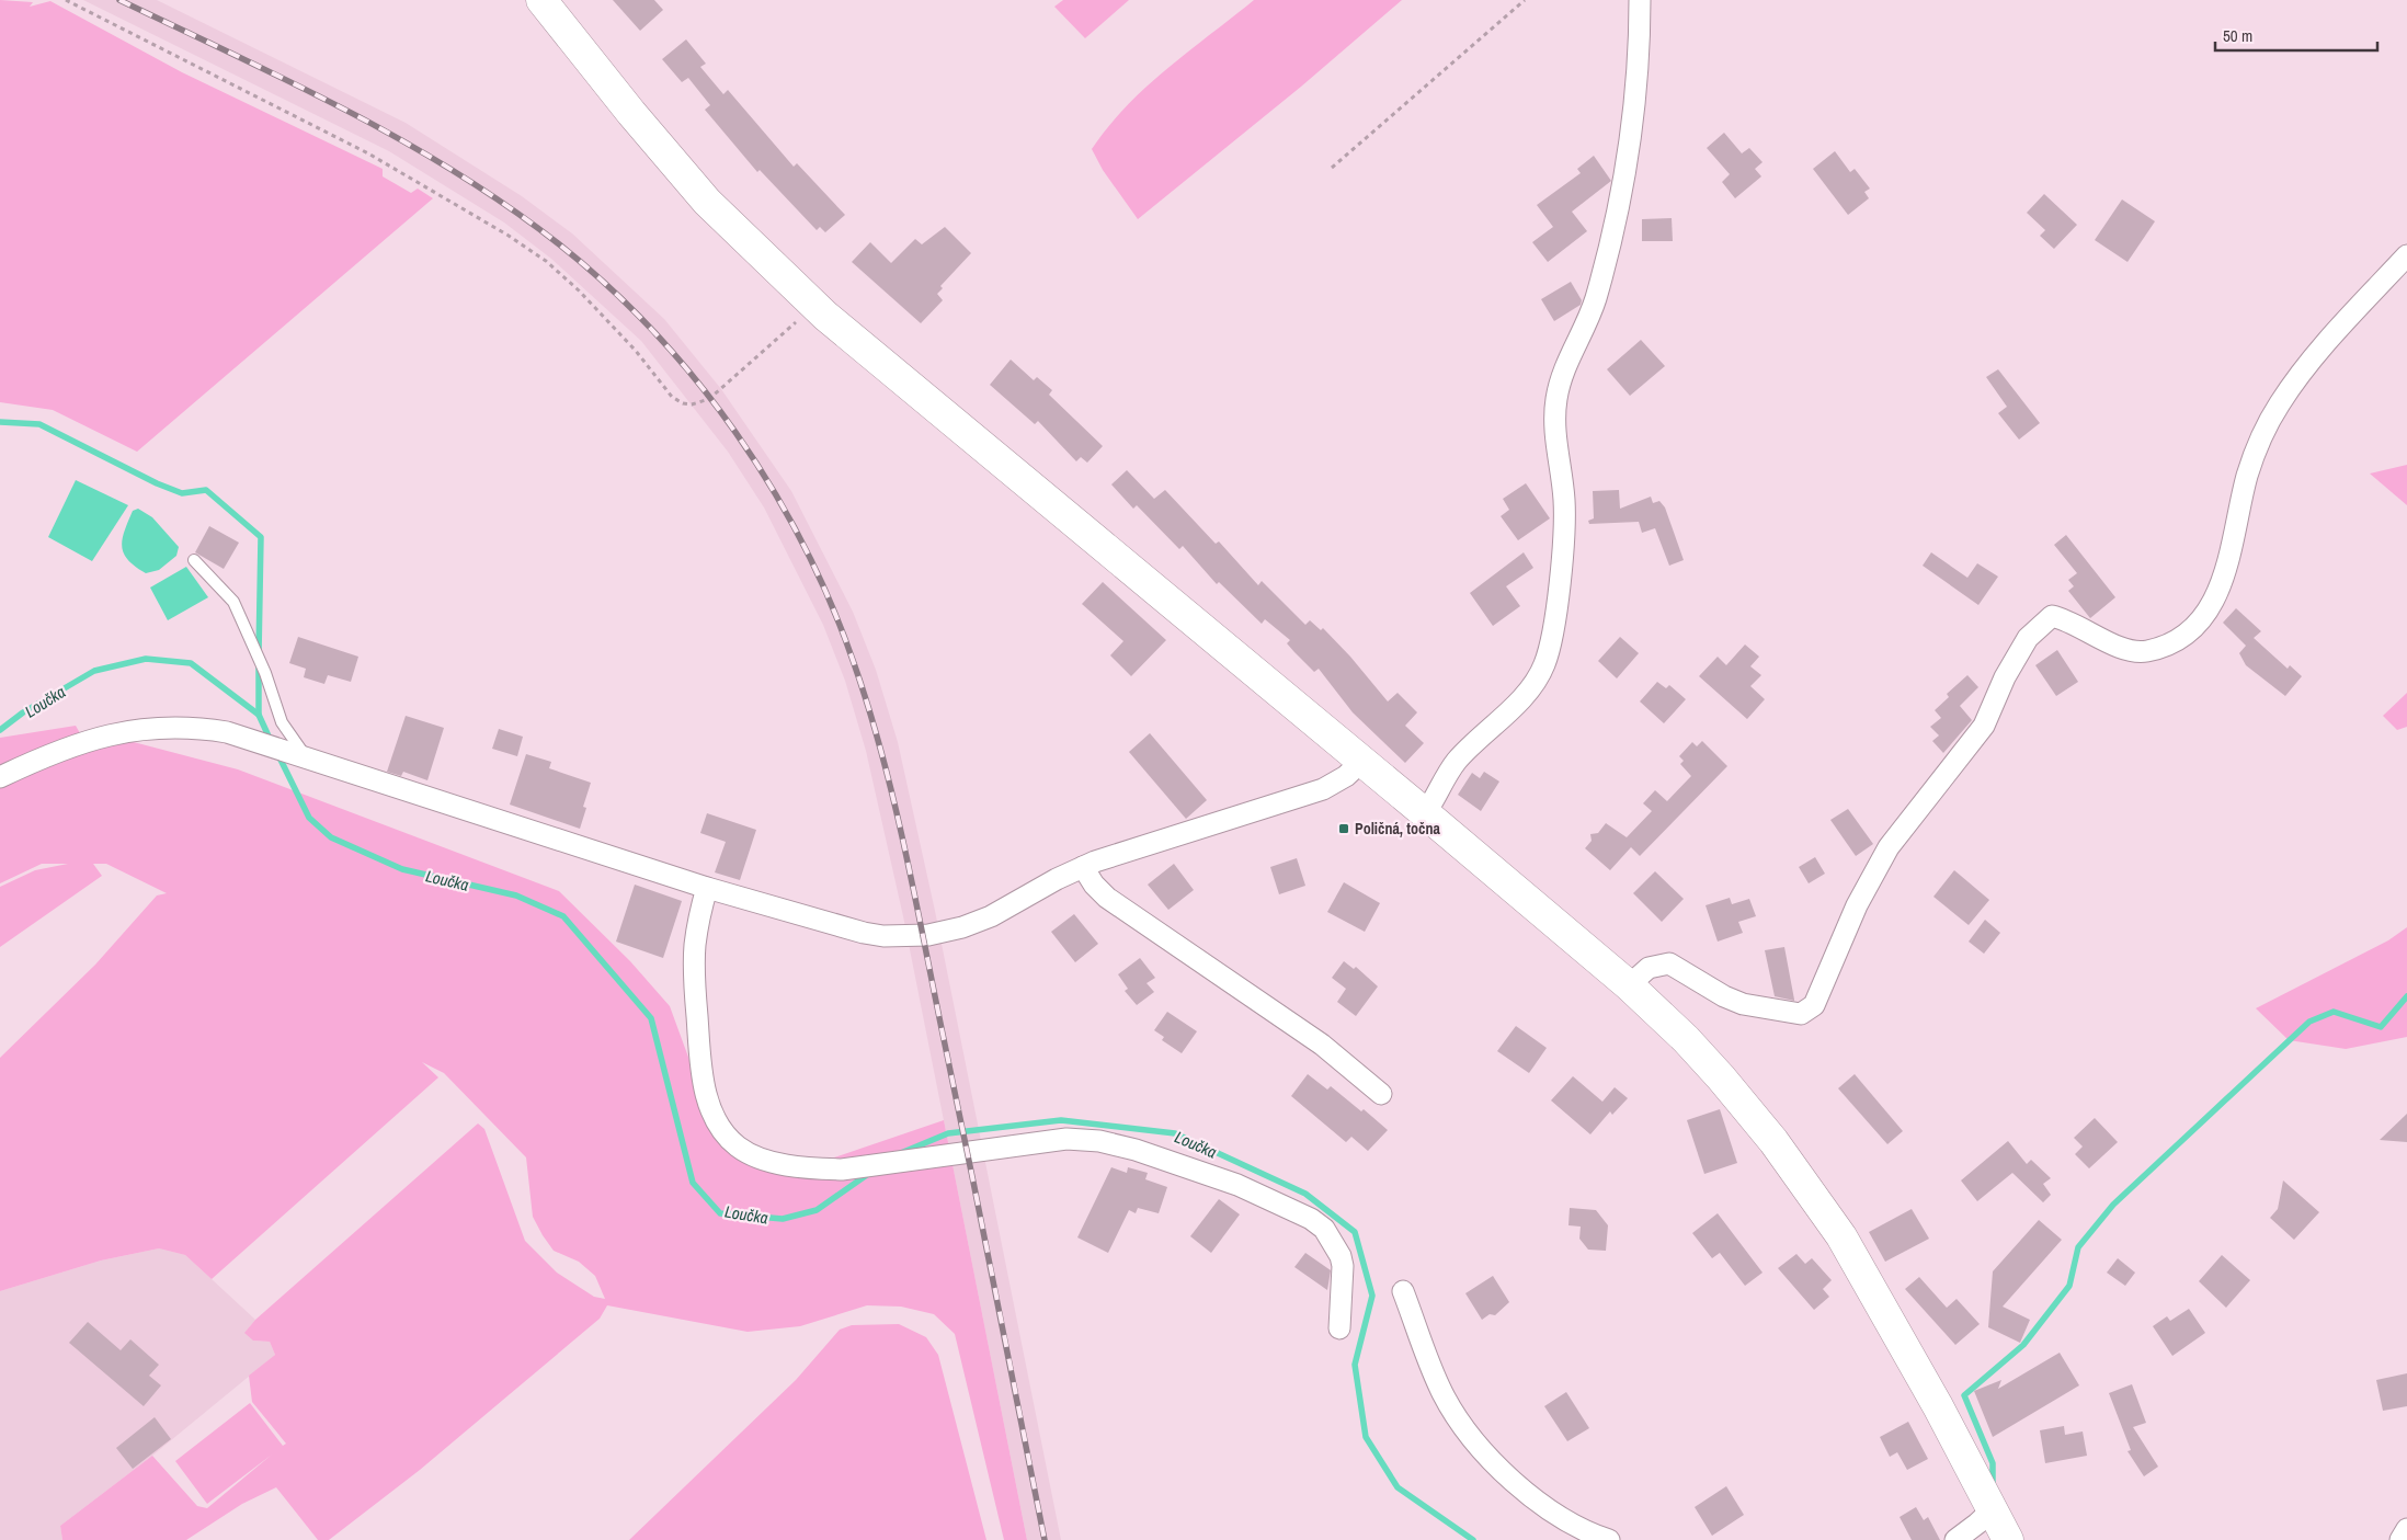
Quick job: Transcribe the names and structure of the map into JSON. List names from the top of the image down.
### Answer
{
  "water": ["Loučka"],
  "places": {
    "transit": ["Poličná, točna"]
  },
  "scale_bar": "50 m"
}
